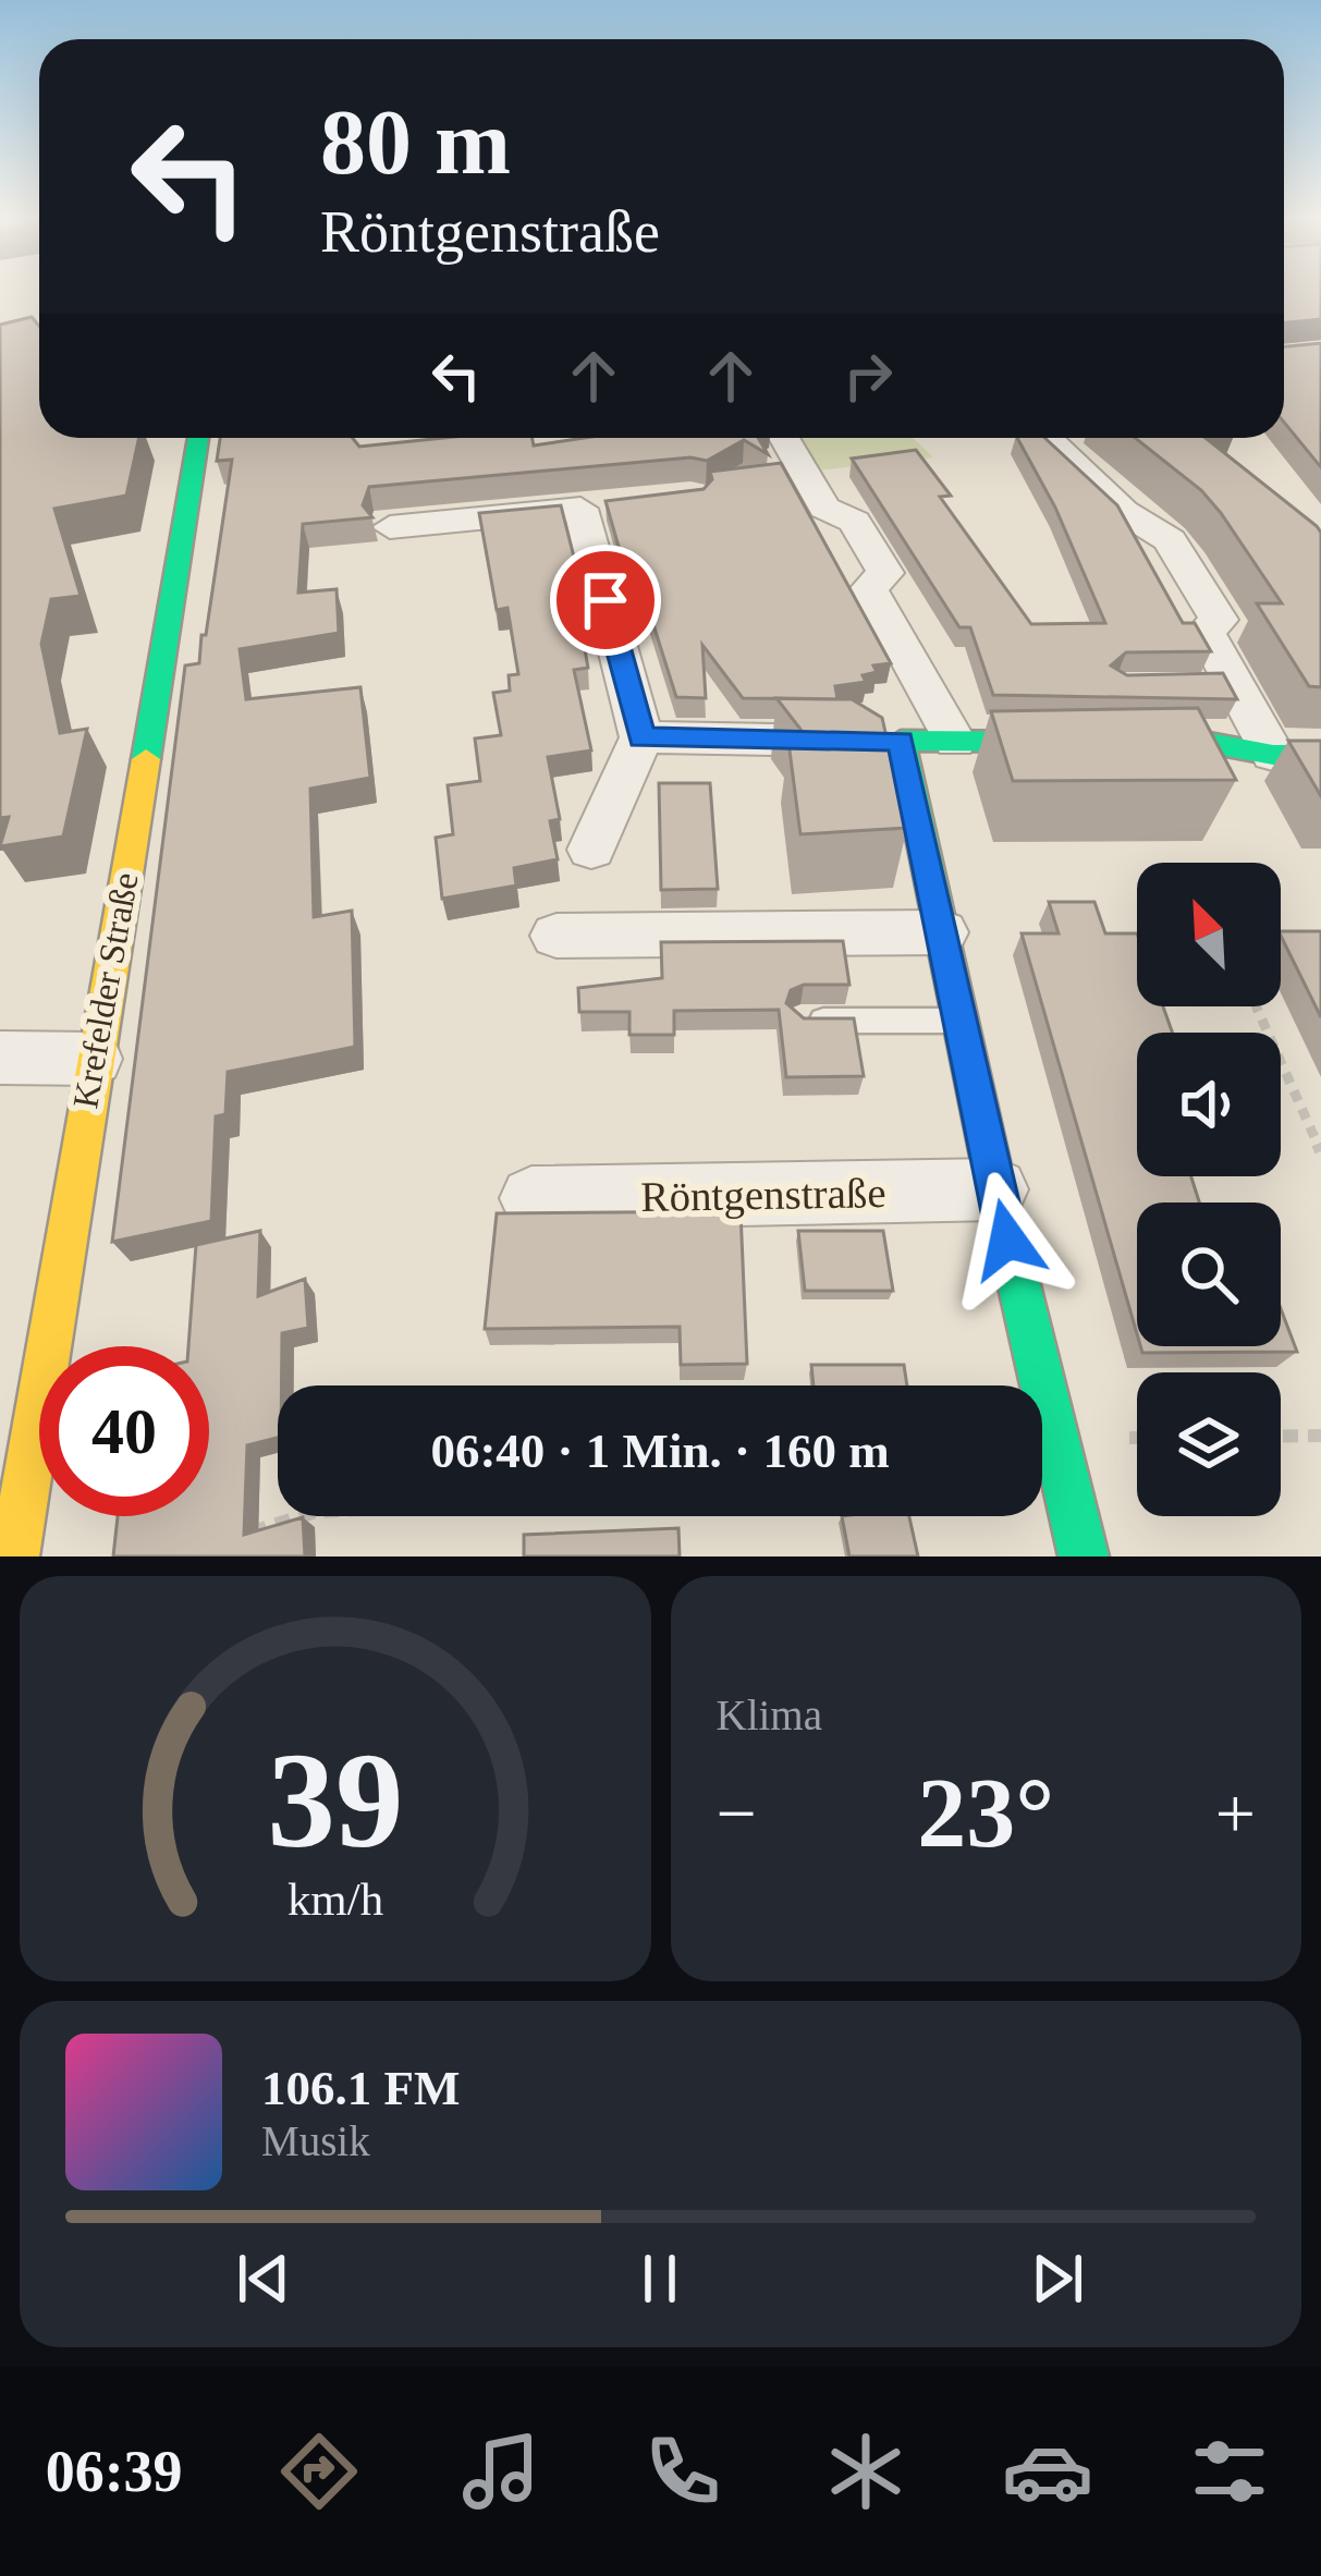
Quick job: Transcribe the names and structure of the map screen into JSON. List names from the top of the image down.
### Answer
{
  "streets": {
    "street": ["Krefelder Straße", "Röntgenstraße"]
  },
  "north": "top left",
  "page": {
    "turn": ["80 m", "Röntgenstraße"],
    "limit": "40",
    "trip": "06:40 · 1 Min. · 160 m",
    "tile": "Klima",
    "heat": ["−", "23°", "+"],
    "song": ["106.1 FM", "Musik"],
    "tabs": "06:39",
    "gauge": ["39", "km/h"]
  }
}
